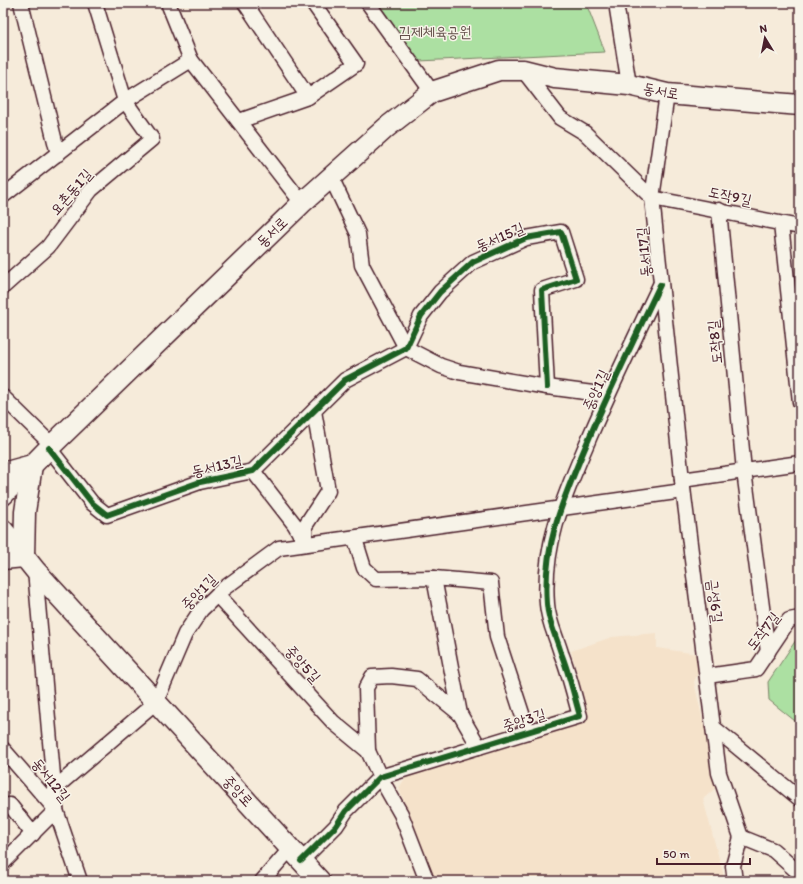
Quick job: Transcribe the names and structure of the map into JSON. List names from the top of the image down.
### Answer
{
  "streets": {
    "main road": ["동서로", "중앙로"],
    "street": [
      "요촌동1길",
      "도작9길",
      "동서15길",
      "동서17길",
      "도작8길",
      "중앙1길",
      "동서13길",
      "금성6길",
      "도작7길",
      "중앙5길",
      "중앙3길",
      "동서12길"
    ]
  },
  "crossings": [
    ["동서로", "동서17길"],
    ["동서로", "동서13길"],
    ["도작9길", "동서17길"],
    ["도작9길", "도작8길"],
    ["동서15길", "동서13길"],
    ["동서17길", "중앙1길"],
    ["동서17길", "금성6길"],
    ["도작8길", "도작7길"],
    ["중앙1길", "금성6길"],
    ["중앙1길", "중앙5길"],
    ["중앙1길", "중앙3길"],
    ["중앙1길", "중앙로"],
    ["금성6길", "도작7길"],
    ["중앙5길", "중앙3길"],
    ["중앙3길", "중앙로"]
  ],
  "parks": ["김제체육공원"],
  "scale_bar": "50 m",
  "north": "top"
}
